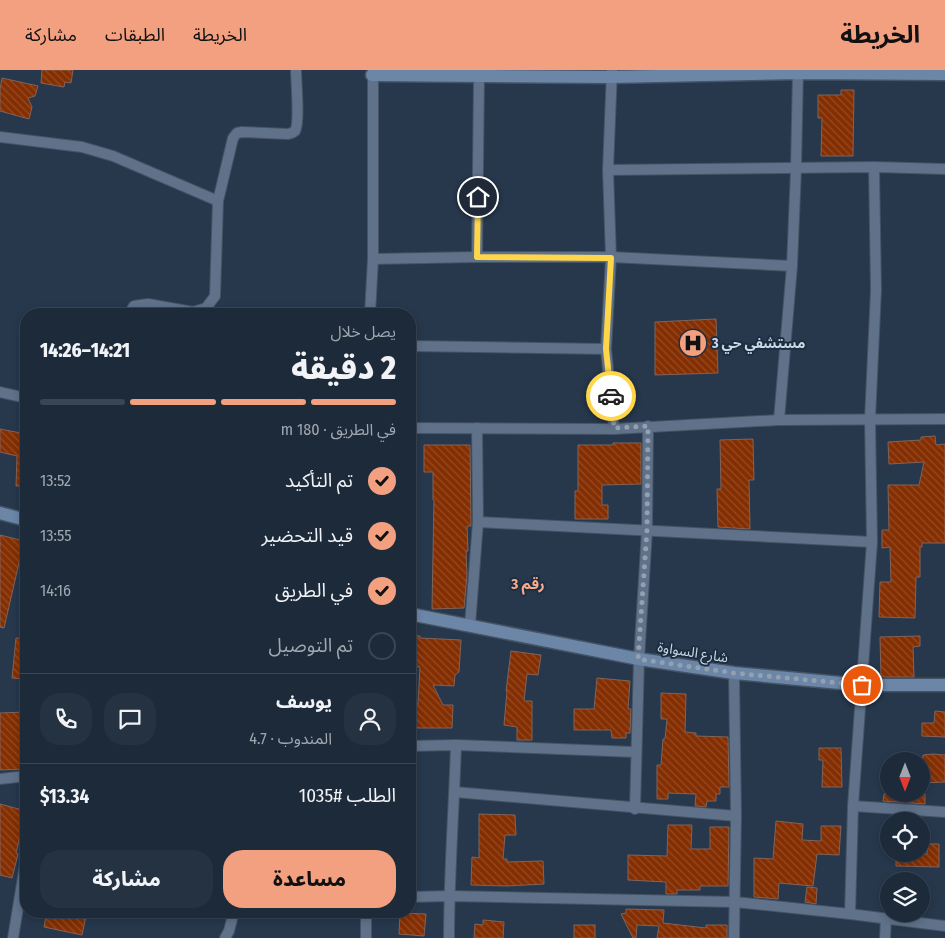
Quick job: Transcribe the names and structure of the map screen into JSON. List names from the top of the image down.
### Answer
{
  "streets": {
    "street": ["شارع السواوة"]
  },
  "districts": ["رقم 3"],
  "places": {
    "hospital": ["مستشفي حي 3"]
  },
  "north": "bottom",
  "page": {
    "header": "الخريطة",
    "nav": ["الخريطة", "الطبقات", "مشاركة"],
    "heading": ["2 دقيقة", "يصل خلال", "14:21–14:26"],
    "panel": [
      "يوسف",
      "المندوب · 4.7",
      "الطلب #1035",
      "$13.34"
    ],
    "bar": "في الطريق · 180 m",
    "list": [
      ["تم التأكيد", "13:52"],
      ["قيد التحضير", "13:55"],
      ["في الطريق", "14:16"],
      "تم التوصيل"
    ],
    "buttons": ["مساعدة", "مشاركة"]
  }
}
